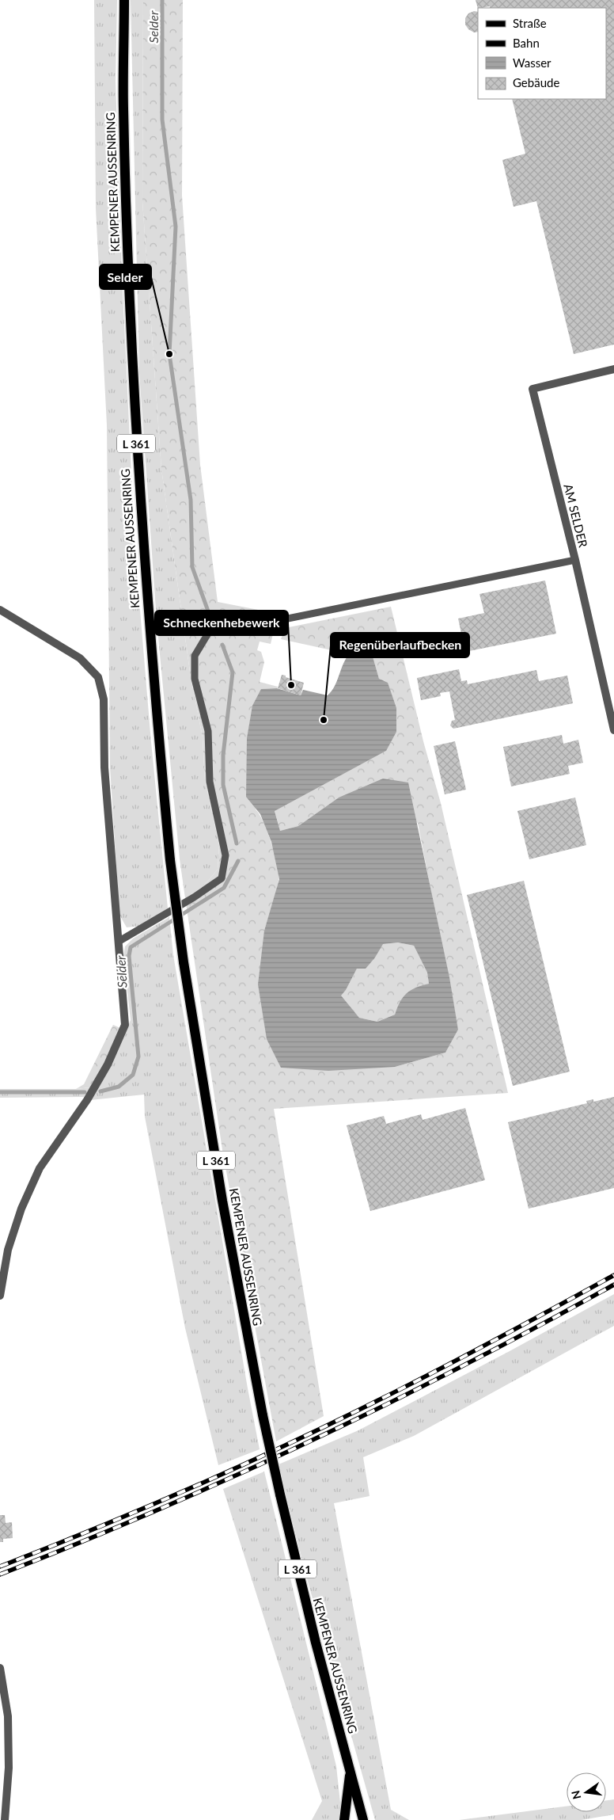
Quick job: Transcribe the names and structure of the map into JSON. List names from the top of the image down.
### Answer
{
  "streets": {
    "main road": ["KEMPENER AUSSENRING", "L 361"],
    "street": ["AM SELDER"]
  },
  "water": ["Selder"],
  "places": ["Selder", "Schneckenhebewerk", "Regenüberlaufbecken"],
  "legend": [
    "Straße",
    "Bahn",
    "Wasser",
    "Gebäude"
  ],
  "north": "left"
}
